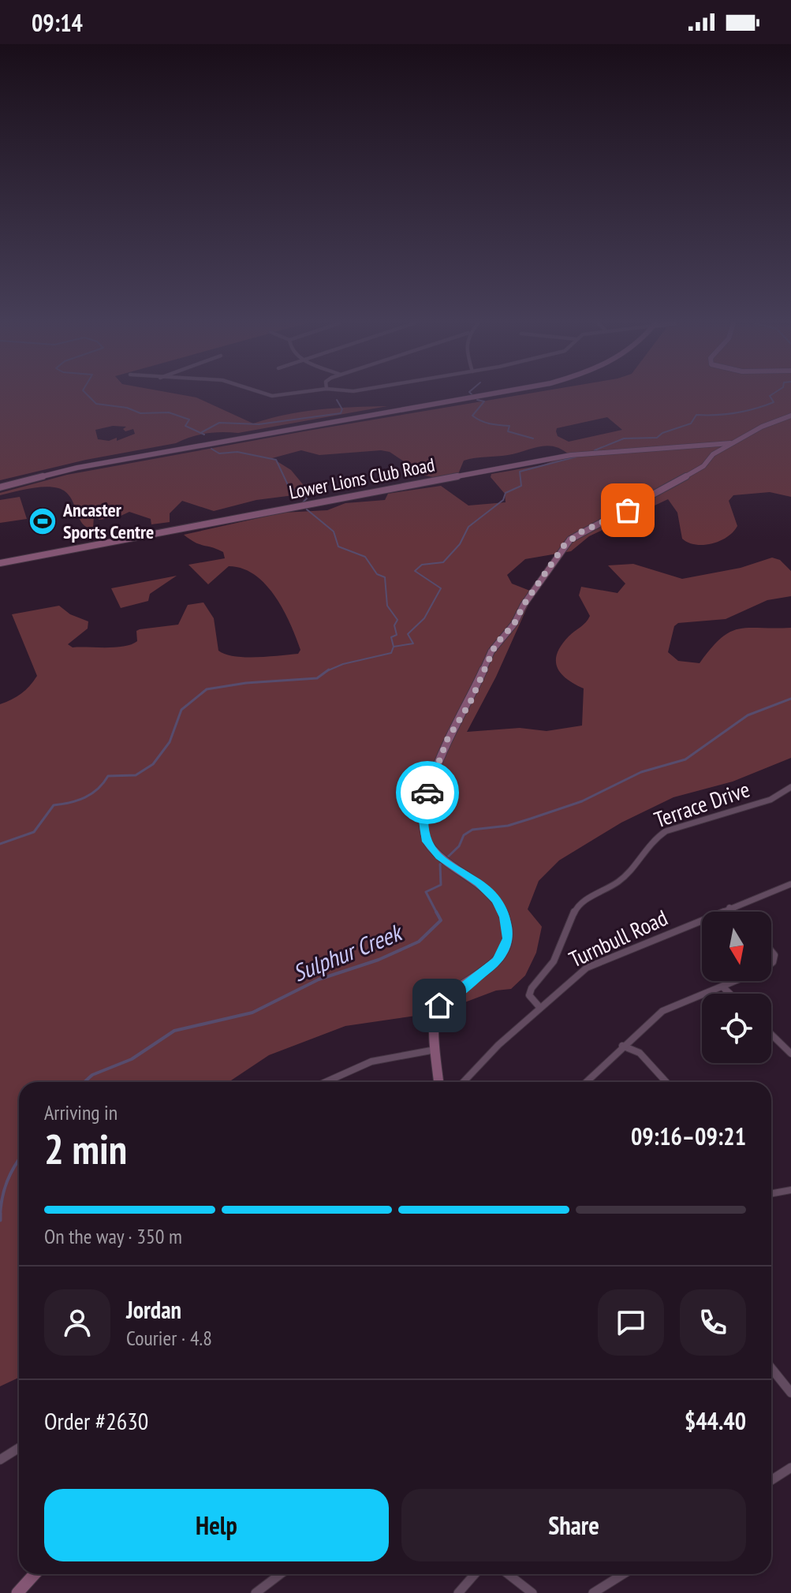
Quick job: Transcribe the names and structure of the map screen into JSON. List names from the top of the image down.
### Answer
{
  "streets": {
    "street": ["Lower Lions Club Road", "Terrace Drive", "Turnbull Road"]
  },
  "crossings": [
    ["Terrace Drive", "Turnbull Road"]
  ],
  "water": ["Sulphur Creek"],
  "places": {
    "sports": ["Ancaster Sports Centre"]
  },
  "north": "bottom",
  "page": {
    "status": "09:14",
    "heading": ["2 min", "Arriving in", "09:16–09:21"],
    "panel": [
      "Jordan",
      "Courier · 4.8",
      "Order #2630",
      "$44.40"
    ],
    "bar": "On the way · 350 m",
    "buttons": ["Help", "Share"]
  }
}
